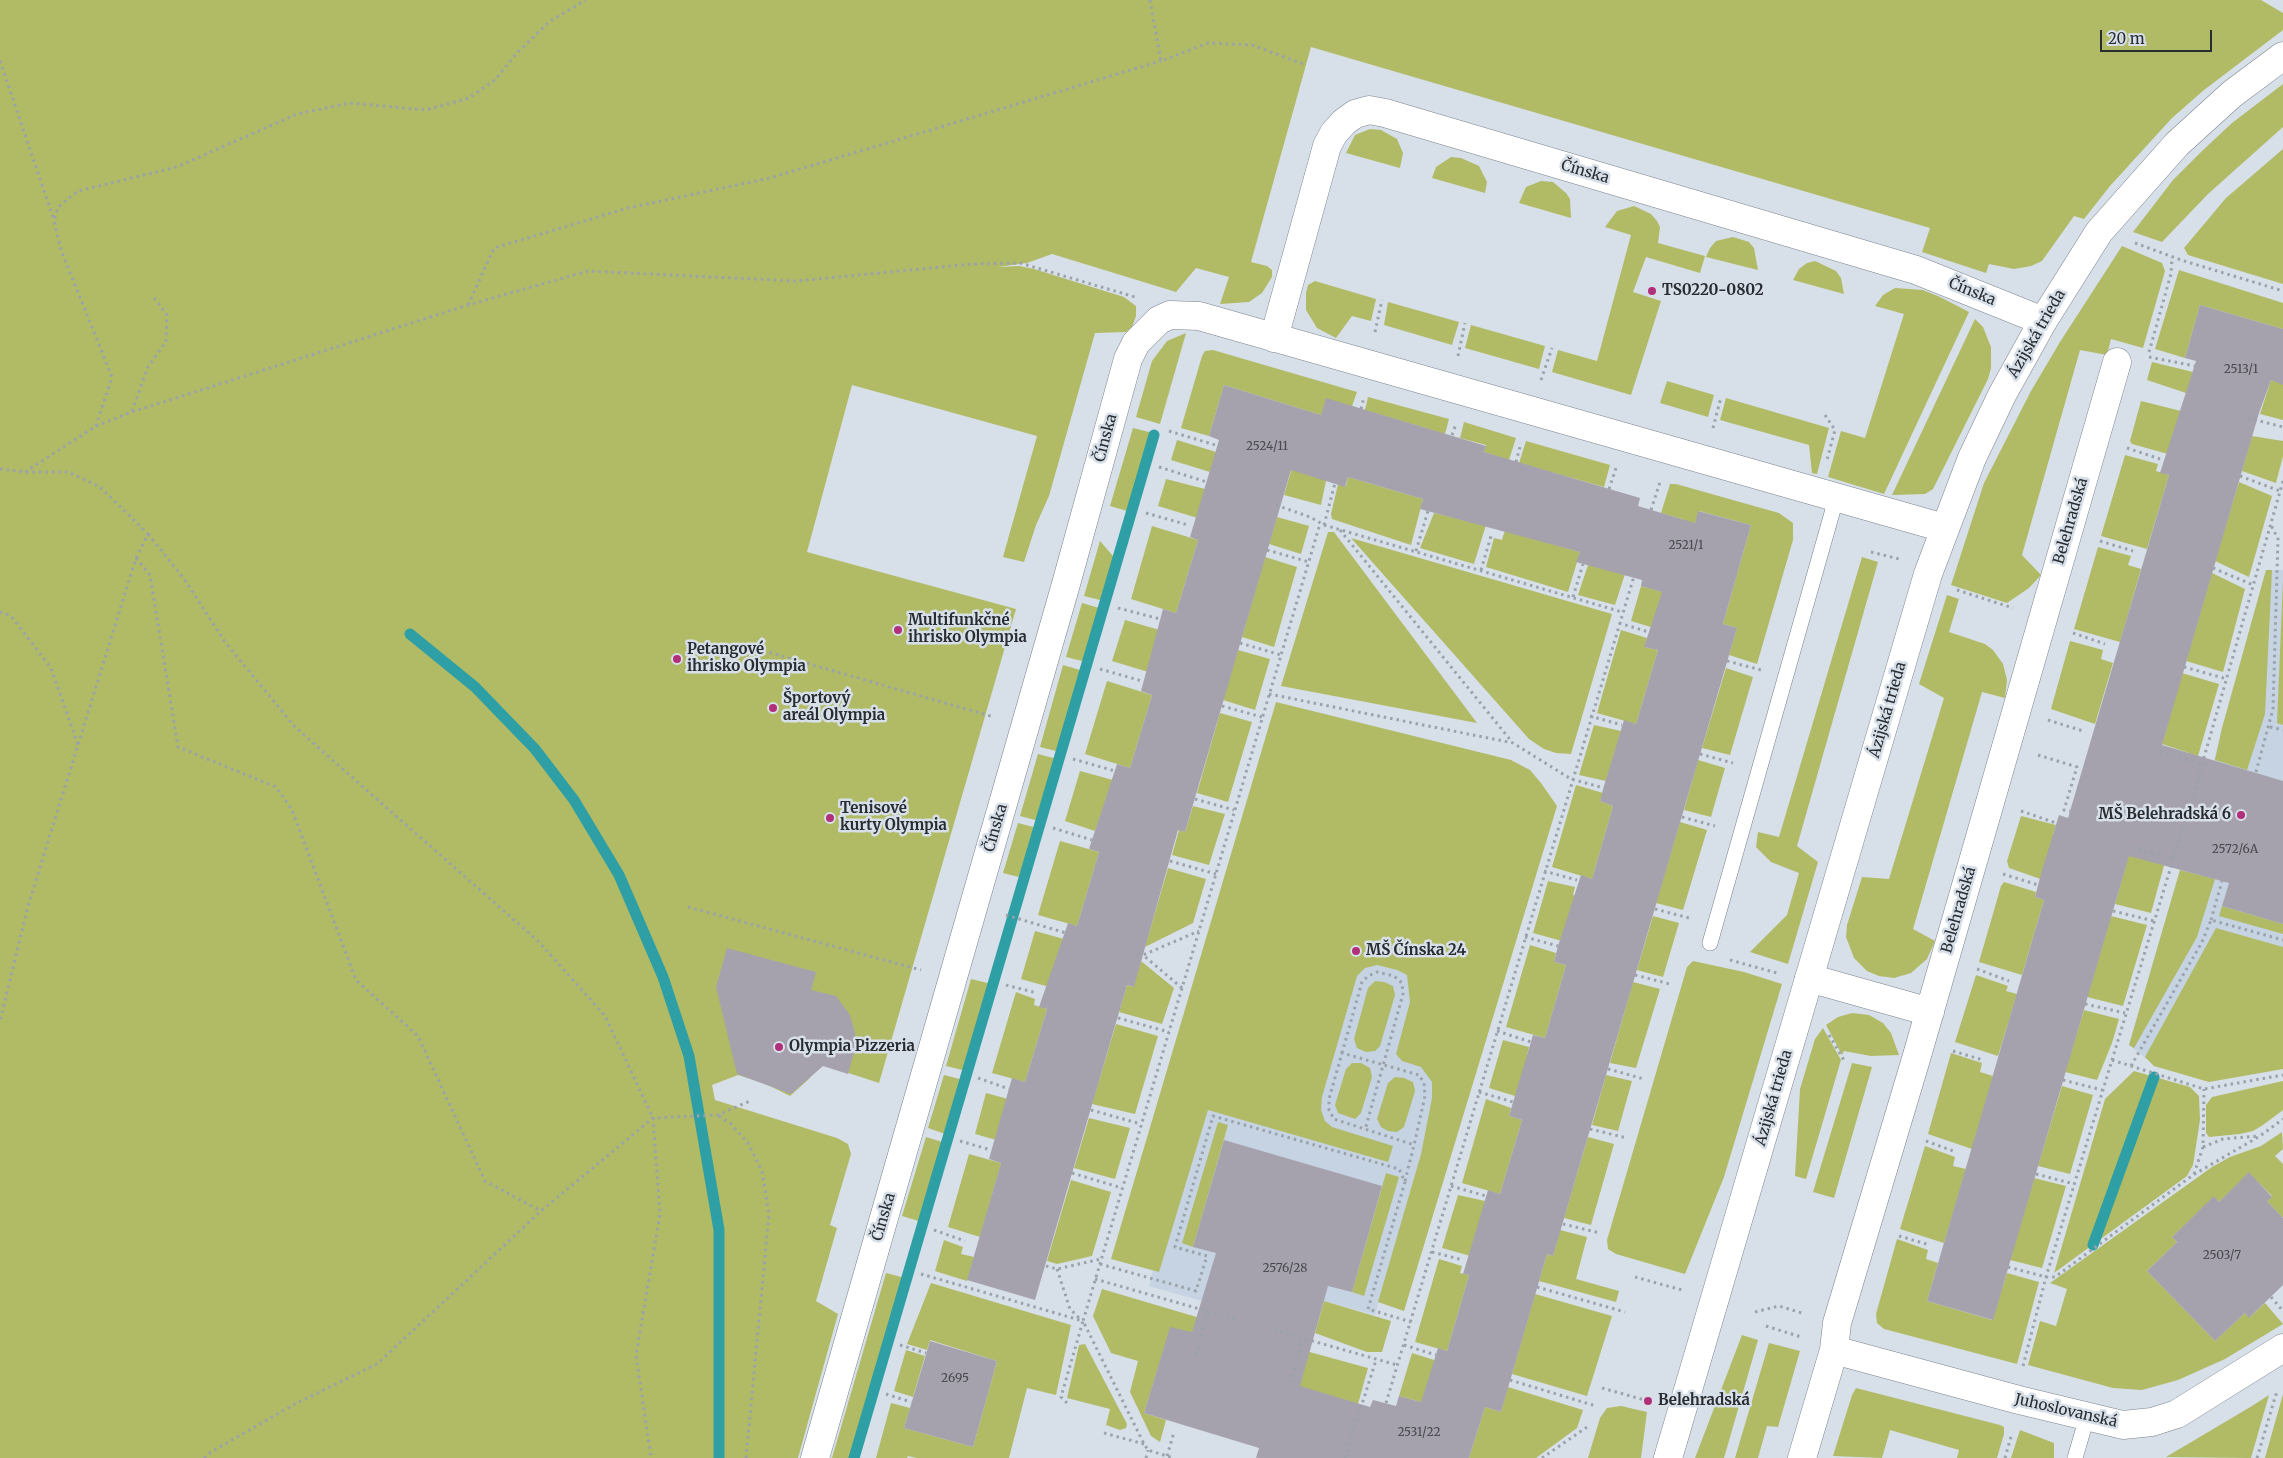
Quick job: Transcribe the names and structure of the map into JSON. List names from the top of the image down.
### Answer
{
  "streets": {
    "street": [
      "Čínska",
      "Ázijská trieda",
      "Belehradská",
      "Juhoslovanská"
    ]
  },
  "crossings": [
    ["Čínska", "Ázijská trieda"],
    ["Belehradská", "Juhoslovanská"]
  ],
  "places": [
    "TS0220-0802",
    "Multifunkčné ihrisko Olympia",
    "Petangové ihrisko Olympia",
    "Športový areál Olympia",
    "MŠ Belehradská 6",
    "Tenisové kurty Olympia",
    "MŠ Čínska 24",
    "Olympia Pizzeria",
    "Belehradská"
  ],
  "house_numbers": [
    "2513/1",
    "2524/11",
    "2521/1",
    "2572/6A",
    "2503/7",
    "2576/28",
    "2695",
    "2531/22"
  ],
  "scale_bar": "20 m"
}
